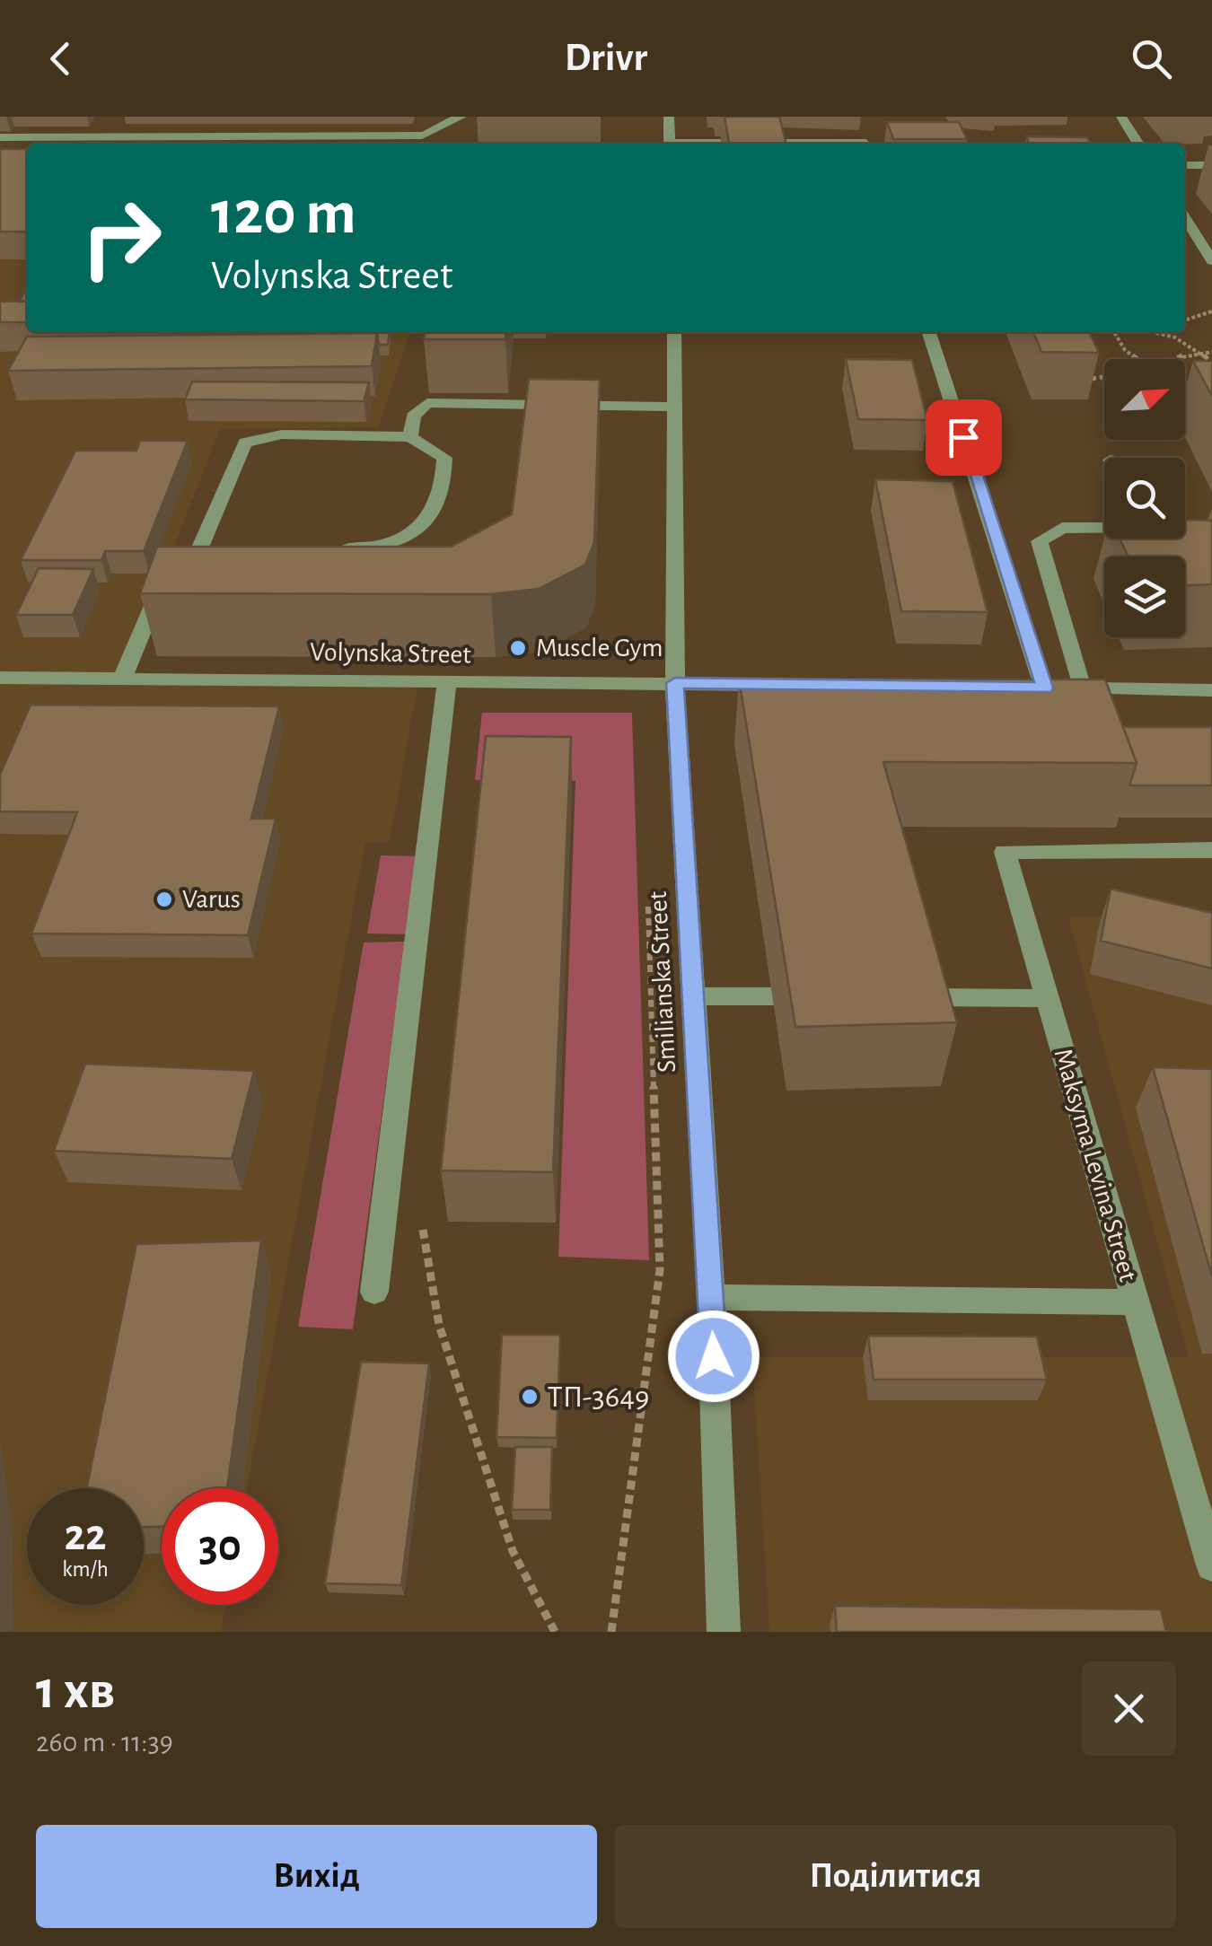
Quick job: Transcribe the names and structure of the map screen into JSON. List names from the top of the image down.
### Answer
{
  "streets": {
    "street": ["Volynska Street", "Smilianska Street", "Maksyma Levina Street"]
  },
  "crossings": [
    ["Volynska Street", "Smilianska Street"]
  ],
  "places": ["Muscle Gym", "Varus", "ТП-3649"],
  "north": "top right",
  "page": {
    "header": "Drivr",
    "turn": ["120 m", "Volynska Street"],
    "speed": "22 km/h",
    "limit": "30",
    "heading": ["1 хв", "260 m · 11:39"],
    "buttons": ["Вихід", "Поділитися"]
  }
}
